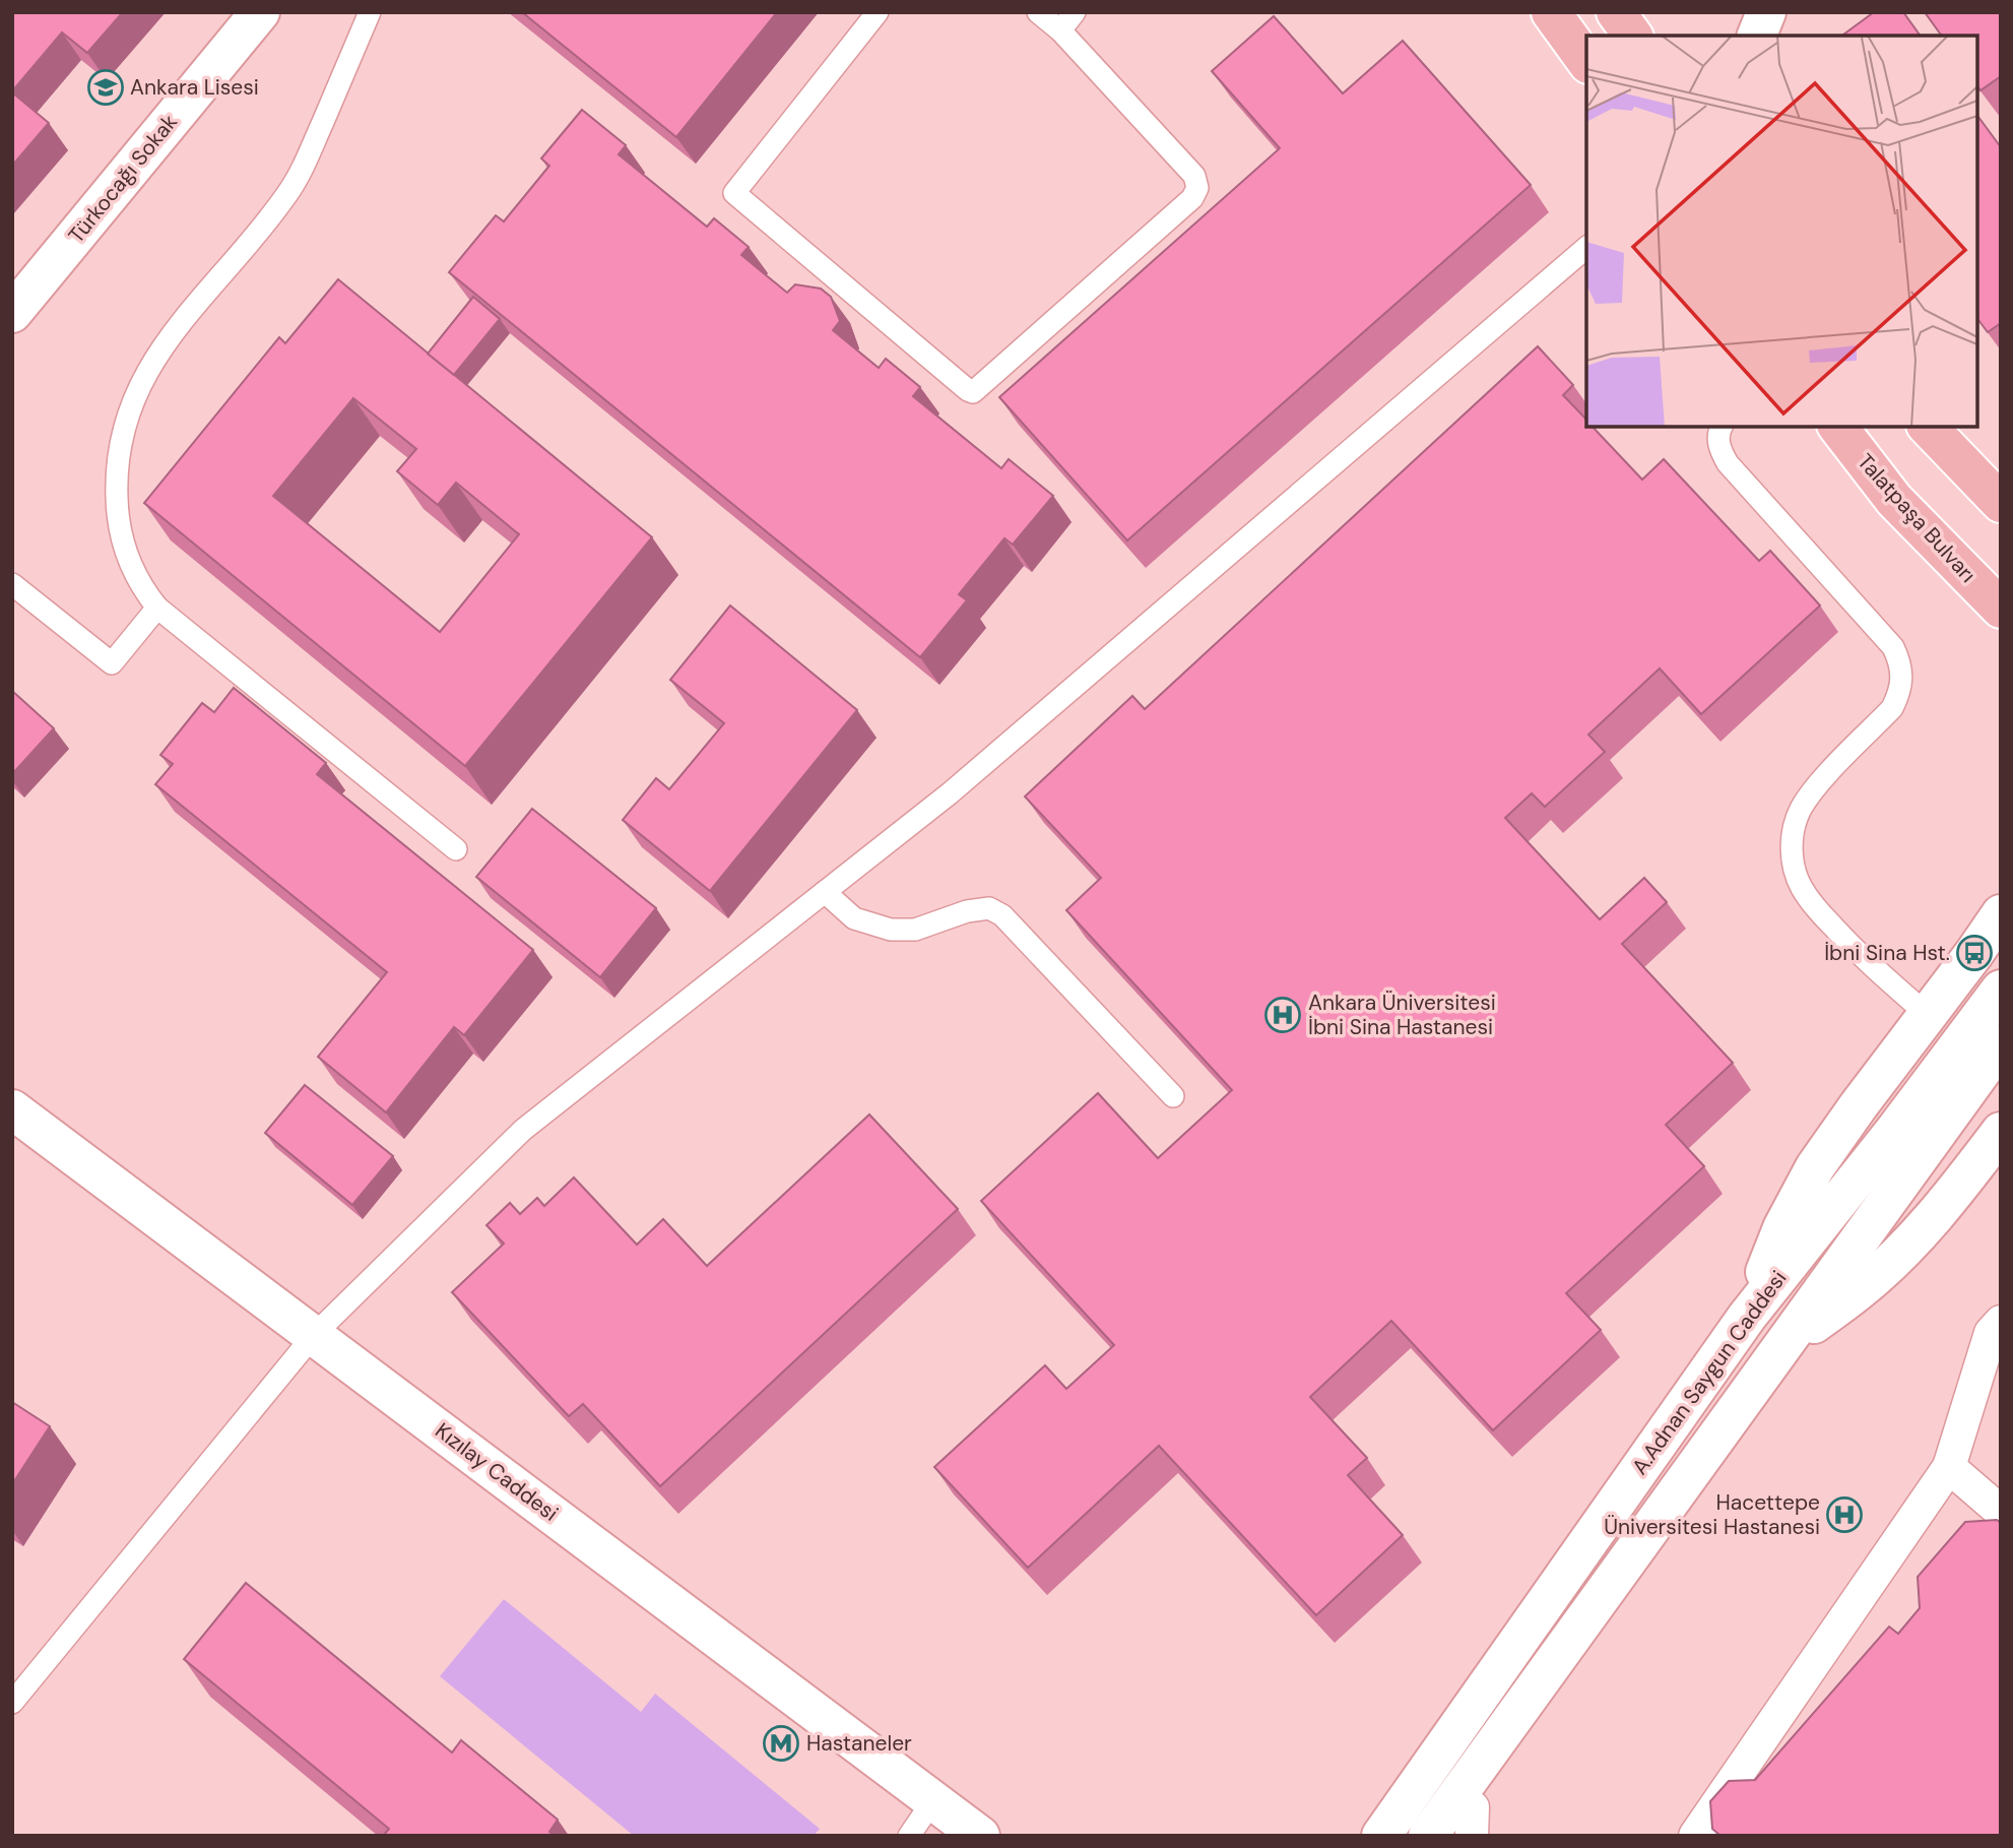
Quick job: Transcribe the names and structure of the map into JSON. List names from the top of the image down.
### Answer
{
  "streets": {
    "main road": [
      "Türkocağı Sokak",
      "Talatpaşa Bulvarı",
      "A.Adnan Saygun Caddesi",
      "Kızılay Caddesi"
    ]
  },
  "places": {
    "school or university": ["Ankara Lisesi"],
    "bus stop": ["İbni Sina Hst."],
    "hospital": ["Ankara Üniversitesi İbni Sina Hastanesi", "Hacettepe Üniversitesi Hastanesi"],
    "metro station": ["Hastaneler"]
  }
}
